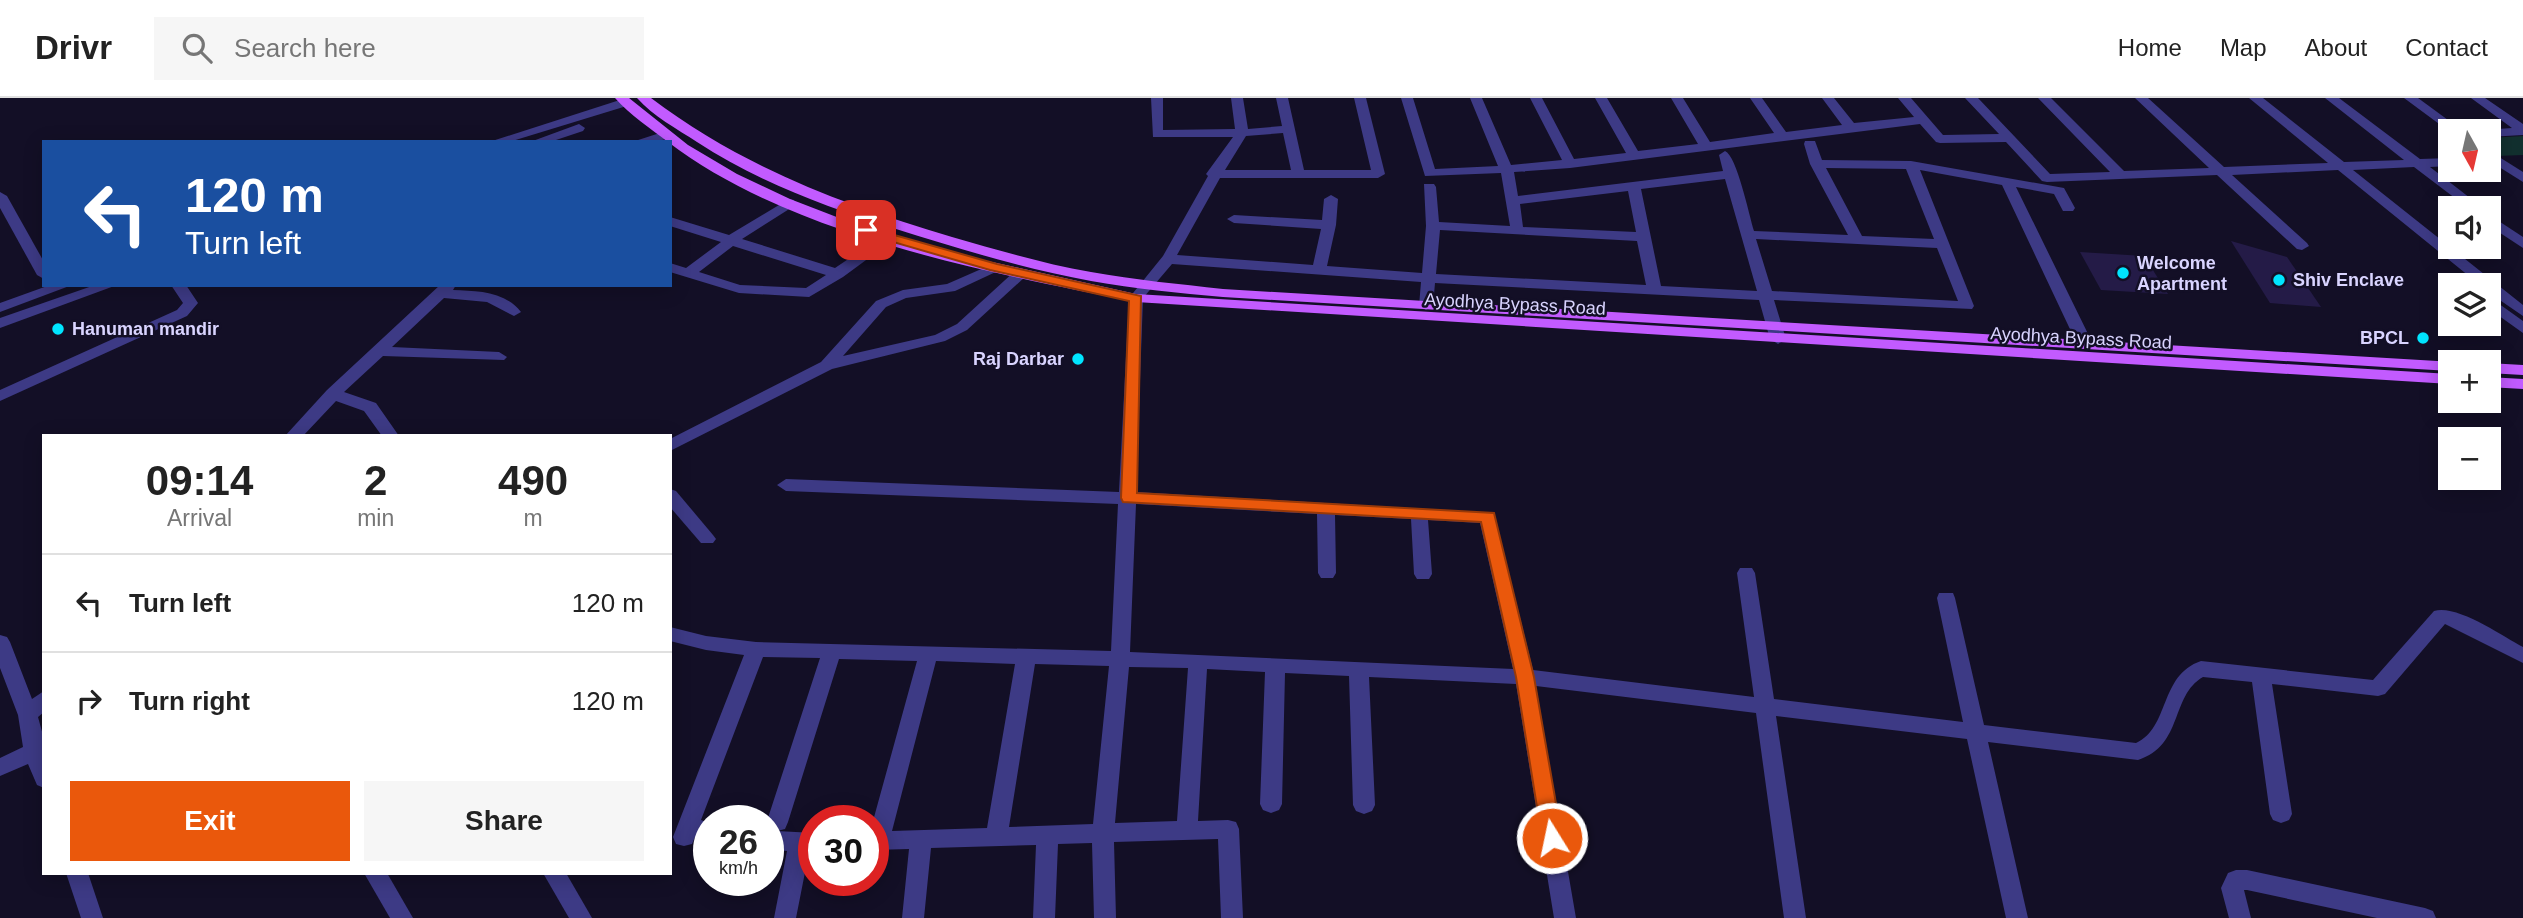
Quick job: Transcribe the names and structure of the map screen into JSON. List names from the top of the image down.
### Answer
{
  "streets": {
    "main road": ["Ayodhya Bypass Road"]
  },
  "places": [
    "Welcome Apartment",
    "Shiv Enclave",
    "Hanuman mandir",
    "BPCL",
    "Raj Darbar"
  ],
  "north": "bottom",
  "page": {
    "header": "Drivr",
    "search": "Search here",
    "nav": [
      "Home",
      "Map",
      "About",
      "Contact"
    ],
    "map_buttons": ["+", "−"],
    "turn": ["120 m", "Turn left"],
    "eta": [
      "09:14",
      "Arrival",
      "2",
      "min",
      "490",
      "m"
    ],
    "list": [
      {
        "name": "Turn left",
        "value": "120 m"
      },
      {
        "name": "Turn right",
        "value": "120 m"
      }
    ],
    "buttons": ["Exit", "Share"],
    "speed": "26 km/h",
    "limit": "30"
  }
}
